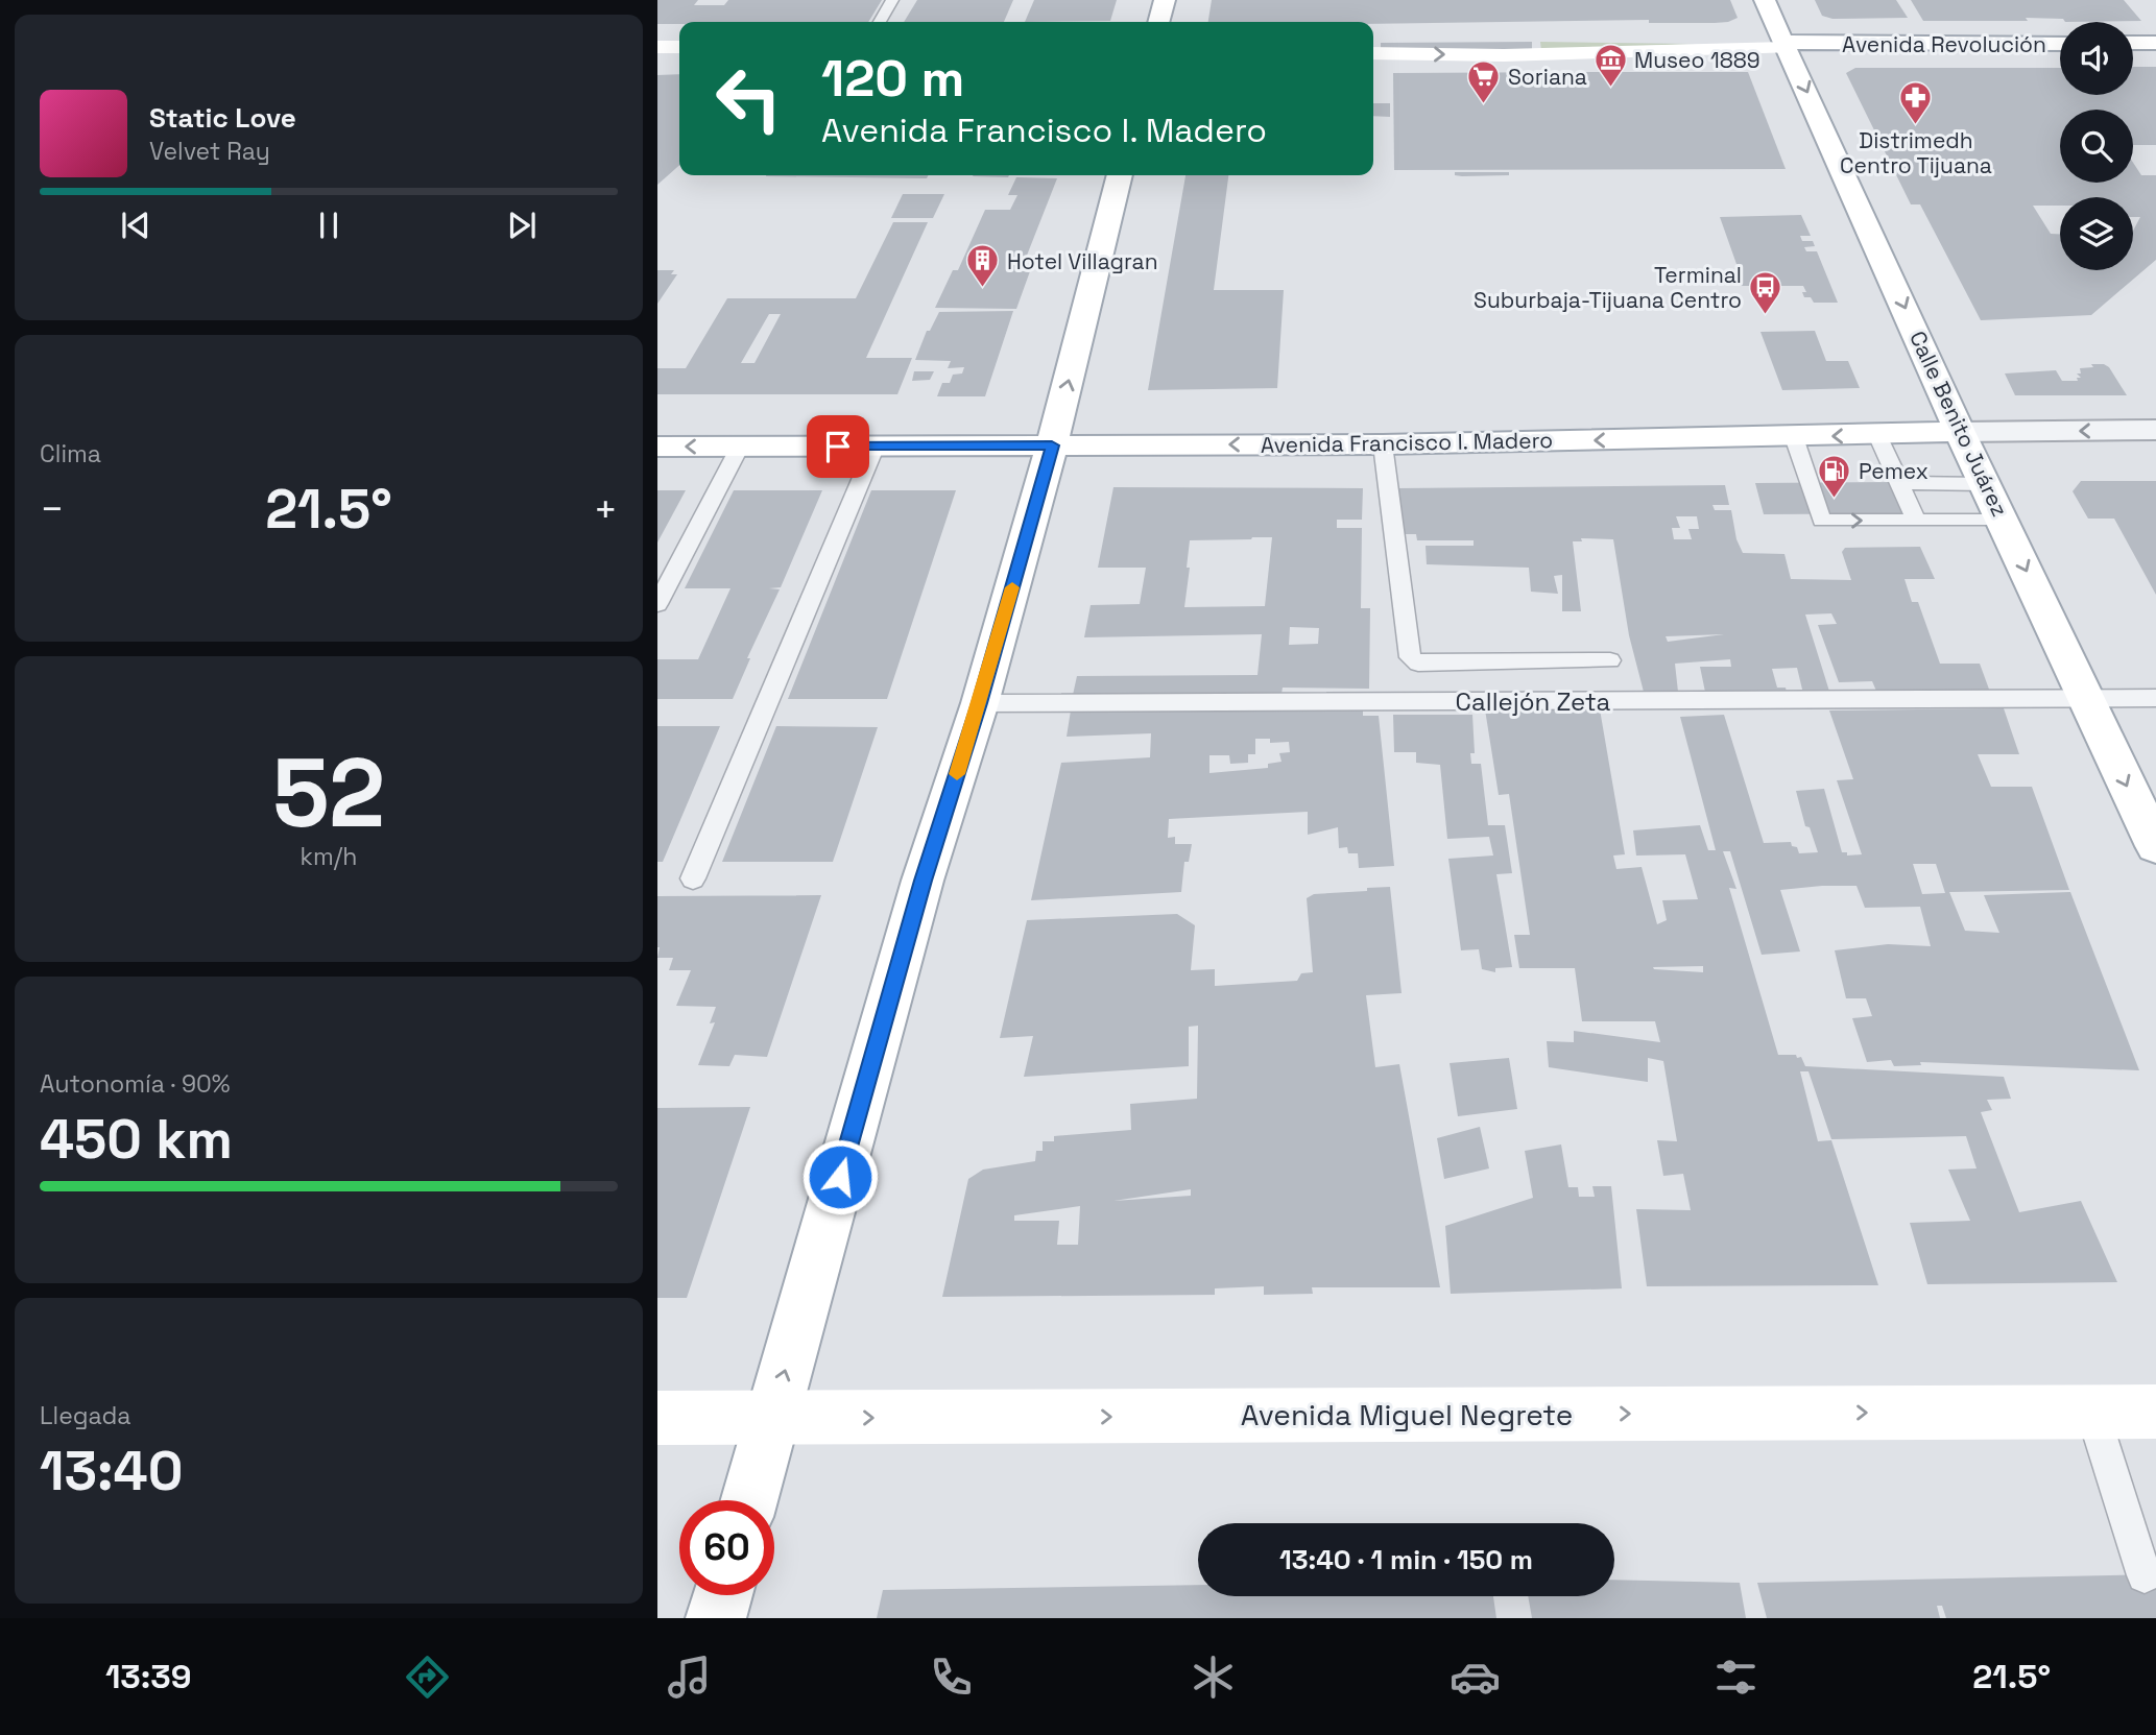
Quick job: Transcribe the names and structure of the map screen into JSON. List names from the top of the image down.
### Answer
{
  "streets": {
    "main road": [
      "Avenida Revolución",
      "Calle Benito Juárez",
      "Avenida Francisco I. Madero",
      "Avenida Miguel Negrete"
    ],
    "lane": ["Callejón Zeta"]
  },
  "crossings": [
    ["Avenida Revolución", "Calle Benito Juárez"],
    ["Calle Benito Juárez", "Avenida Francisco I. Madero"],
    ["Calle Benito Juárez", "Callejón Zeta"]
  ],
  "one_way": ["Calle Benito Juárez", "Avenida Francisco I. Madero", "Avenida Miguel Negrete"],
  "places": {
    "museum": ["Museo 1889"],
    "supermarket": ["Soriana"],
    "pharmacy": ["Distrimedh Centro Tijuana"],
    "building": ["Hotel Villagran"],
    "bus stop": ["Terminal Suburbaja-Tijuana Centro"],
    "fuel station": ["Pemex"]
  },
  "page": {
    "turn": ["120 m", "Avenida Francisco I. Madero"],
    "song": ["Static Love", "Velvet Ray"],
    "tile": [
      "Clima",
      ["52", "km/h"],
      ["Autonomía · 90%", "450 km"],
      ["Llegada", "13:40"]
    ],
    "heat": ["−", "21.5°", "+"],
    "limit": "60",
    "trip": "13:40 · 1 min · 150 m",
    "tabs": ["13:39", "21.5°"]
  }
}
